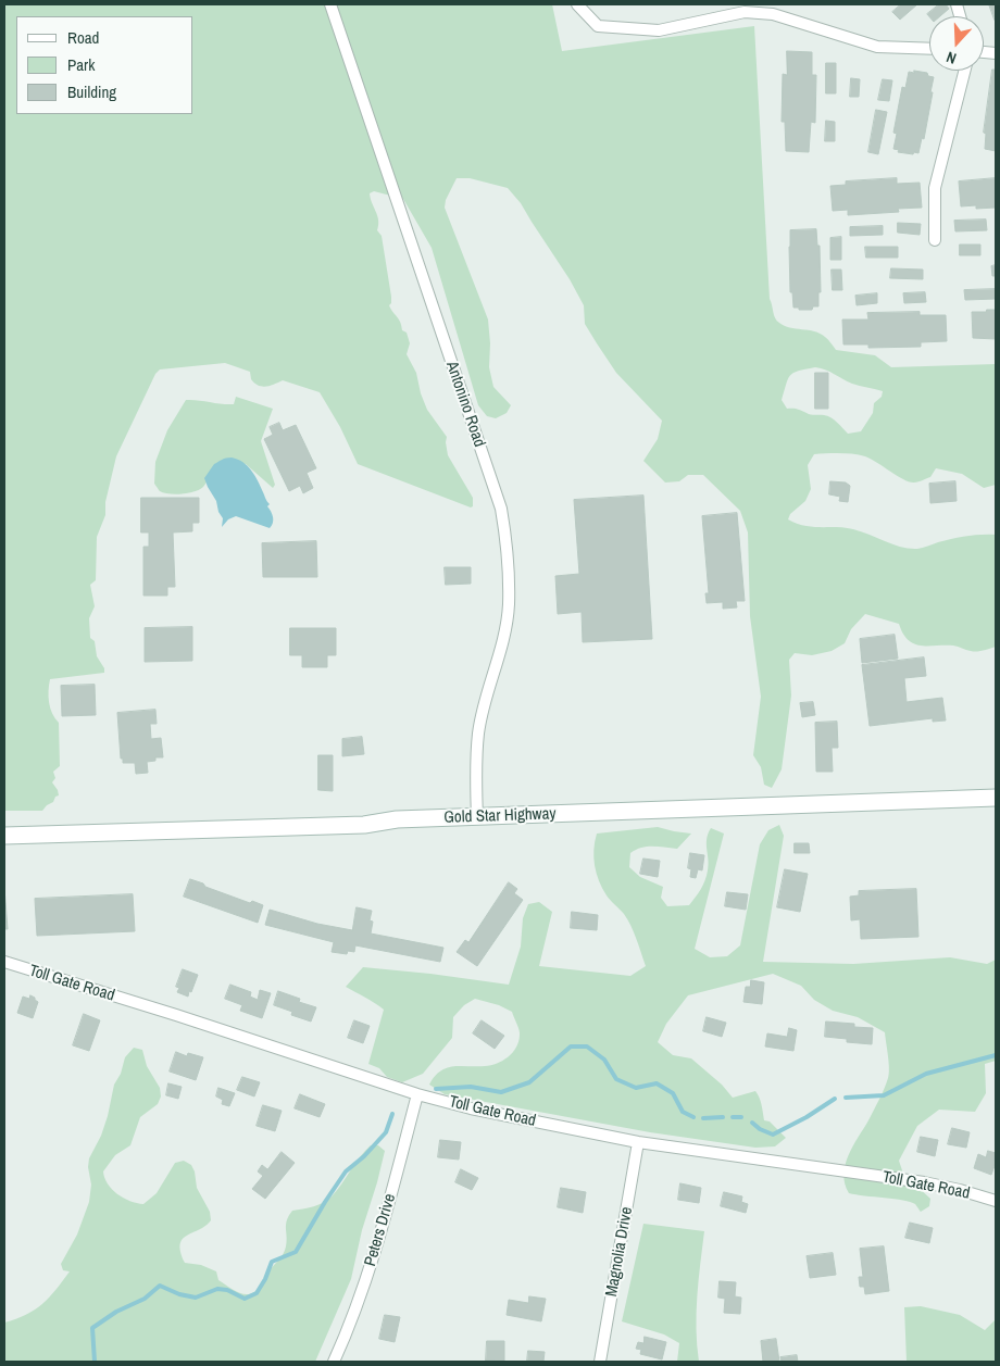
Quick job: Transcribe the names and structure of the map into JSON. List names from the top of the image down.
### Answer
{
  "streets": {
    "main road": ["Gold Star Highway"],
    "street": [
      "Antonino Road",
      "Toll Gate Road",
      "Peters Drive",
      "Magnolia Drive"
    ]
  },
  "crossings": [
    ["Antonino Road", "Gold Star Highway"],
    ["Toll Gate Road", "Peters Drive"],
    ["Toll Gate Road", "Magnolia Drive"]
  ],
  "legend": ["Road", "Park", "Building"],
  "north": "bottom"
}
